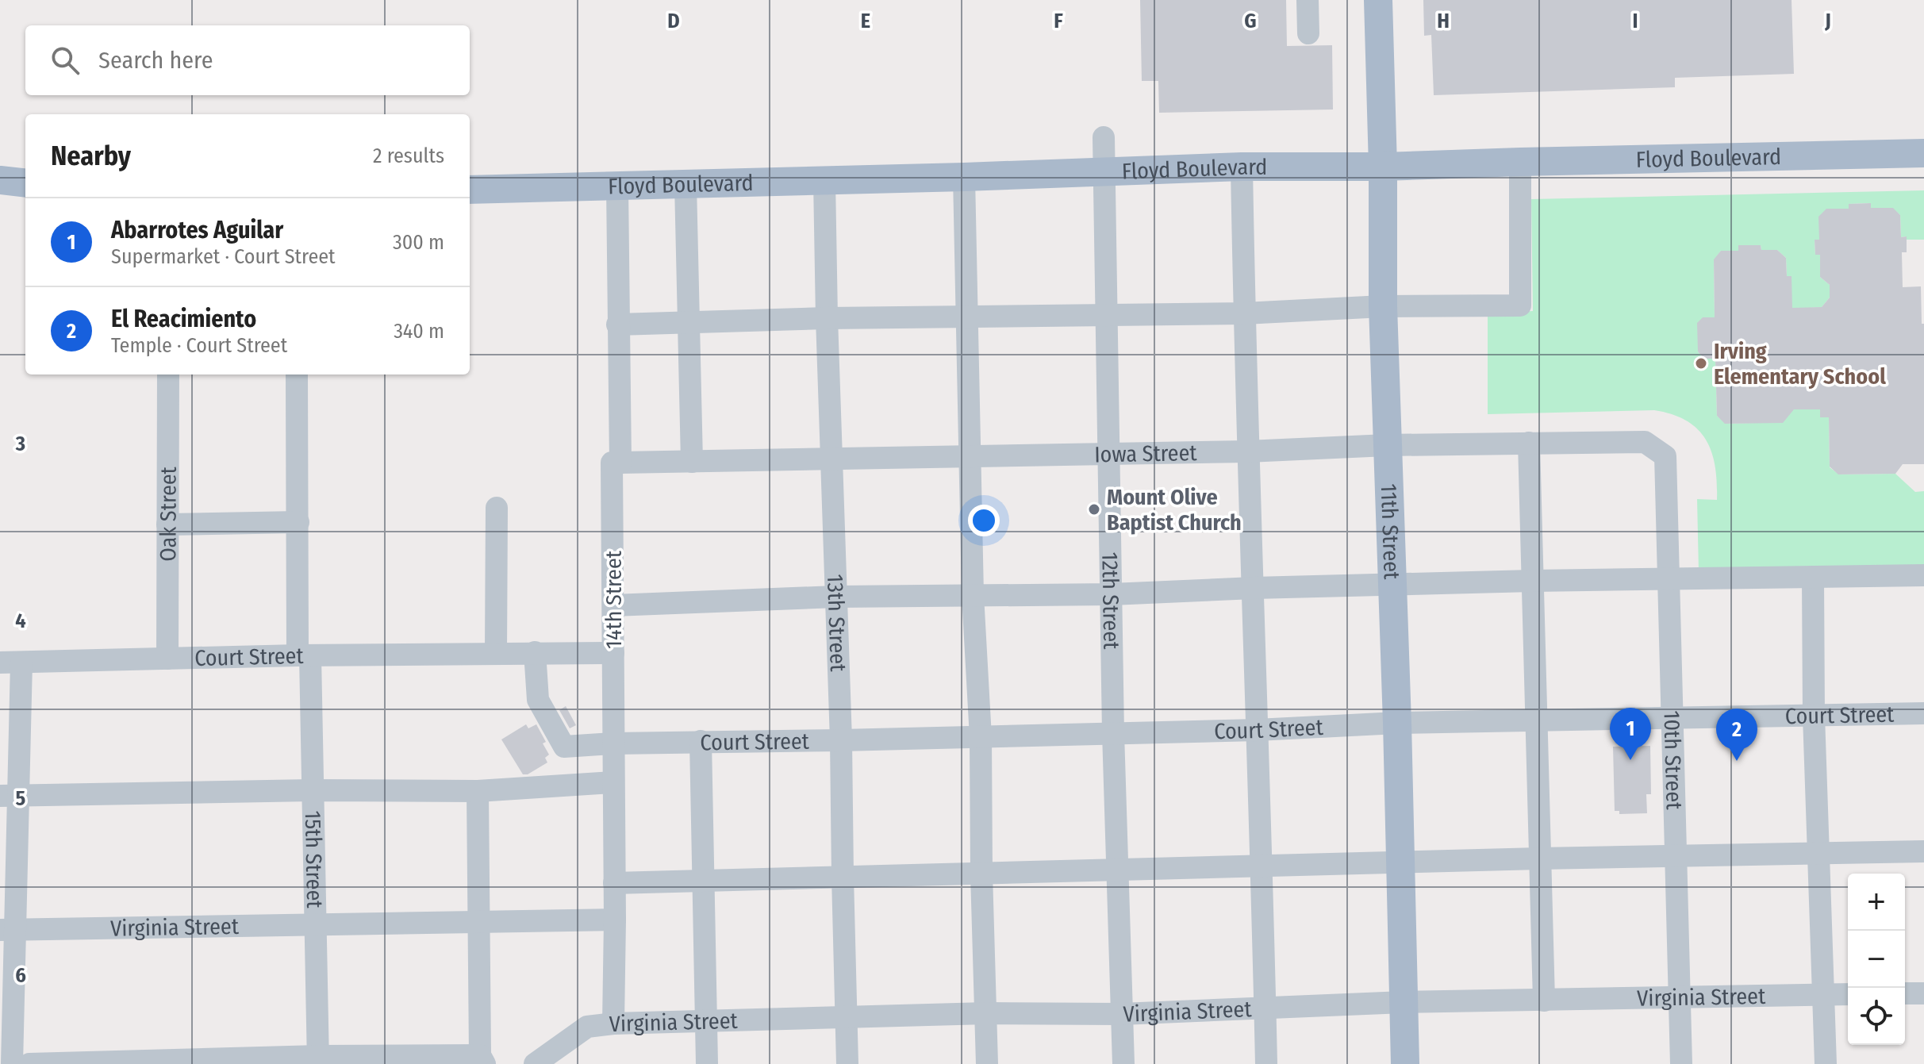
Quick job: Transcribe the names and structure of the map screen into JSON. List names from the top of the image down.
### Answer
{
  "streets": {
    "main road": ["Floyd Boulevard", "11th Street"],
    "street": [
      "Iowa Street",
      "Oak Street",
      "14th Street",
      "12th Street",
      "13th Street",
      "Court Street",
      "10th Street",
      "15th Street",
      "Virginia Street"
    ]
  },
  "crossings": [
    ["Floyd Boulevard", "11th Street"],
    ["Floyd Boulevard", "14th Street"],
    ["Floyd Boulevard", "12th Street"],
    ["Floyd Boulevard", "13th Street"],
    ["Iowa Street", "11th Street"],
    ["Iowa Street", "14th Street"],
    ["Iowa Street", "12th Street"],
    ["Iowa Street", "13th Street"],
    ["Iowa Street", "10th Street"],
    ["Oak Street", "Court Street"],
    ["11th Street", "Court Street"],
    ["11th Street", "Virginia Street"],
    ["14th Street", "Court Street"],
    ["14th Street", "Virginia Street"],
    ["12th Street", "Court Street"],
    ["12th Street", "Virginia Street"],
    ["13th Street", "Court Street"],
    ["13th Street", "Virginia Street"],
    ["Court Street", "10th Street"],
    ["Court Street", "15th Street"],
    ["10th Street", "Virginia Street"],
    ["15th Street", "Virginia Street"]
  ],
  "places": ["Irving Elementary School", "Mount Olive Baptist Church"],
  "page": {
    "search": "Search here",
    "heading": ["Nearby", "2 results"],
    "list": [
      {
        "mark": "1",
        "name": "Abarrotes Aguilar",
        "note": "Supermarket · Court Street",
        "value": "300 m"
      },
      {
        "mark": "2",
        "name": "El Reacimiento",
        "note": "Temple · Court Street",
        "value": "340 m"
      }
    ],
    "pins": ["1", "2"],
    "map_buttons": ["+", "−"]
  },
  "grid": {
    "columns": [
      "D",
      "E",
      "F",
      "G",
      "H",
      "I",
      "J"
    ],
    "rows": [
      "3",
      "4",
      "5",
      "6"
    ]
  }
}
